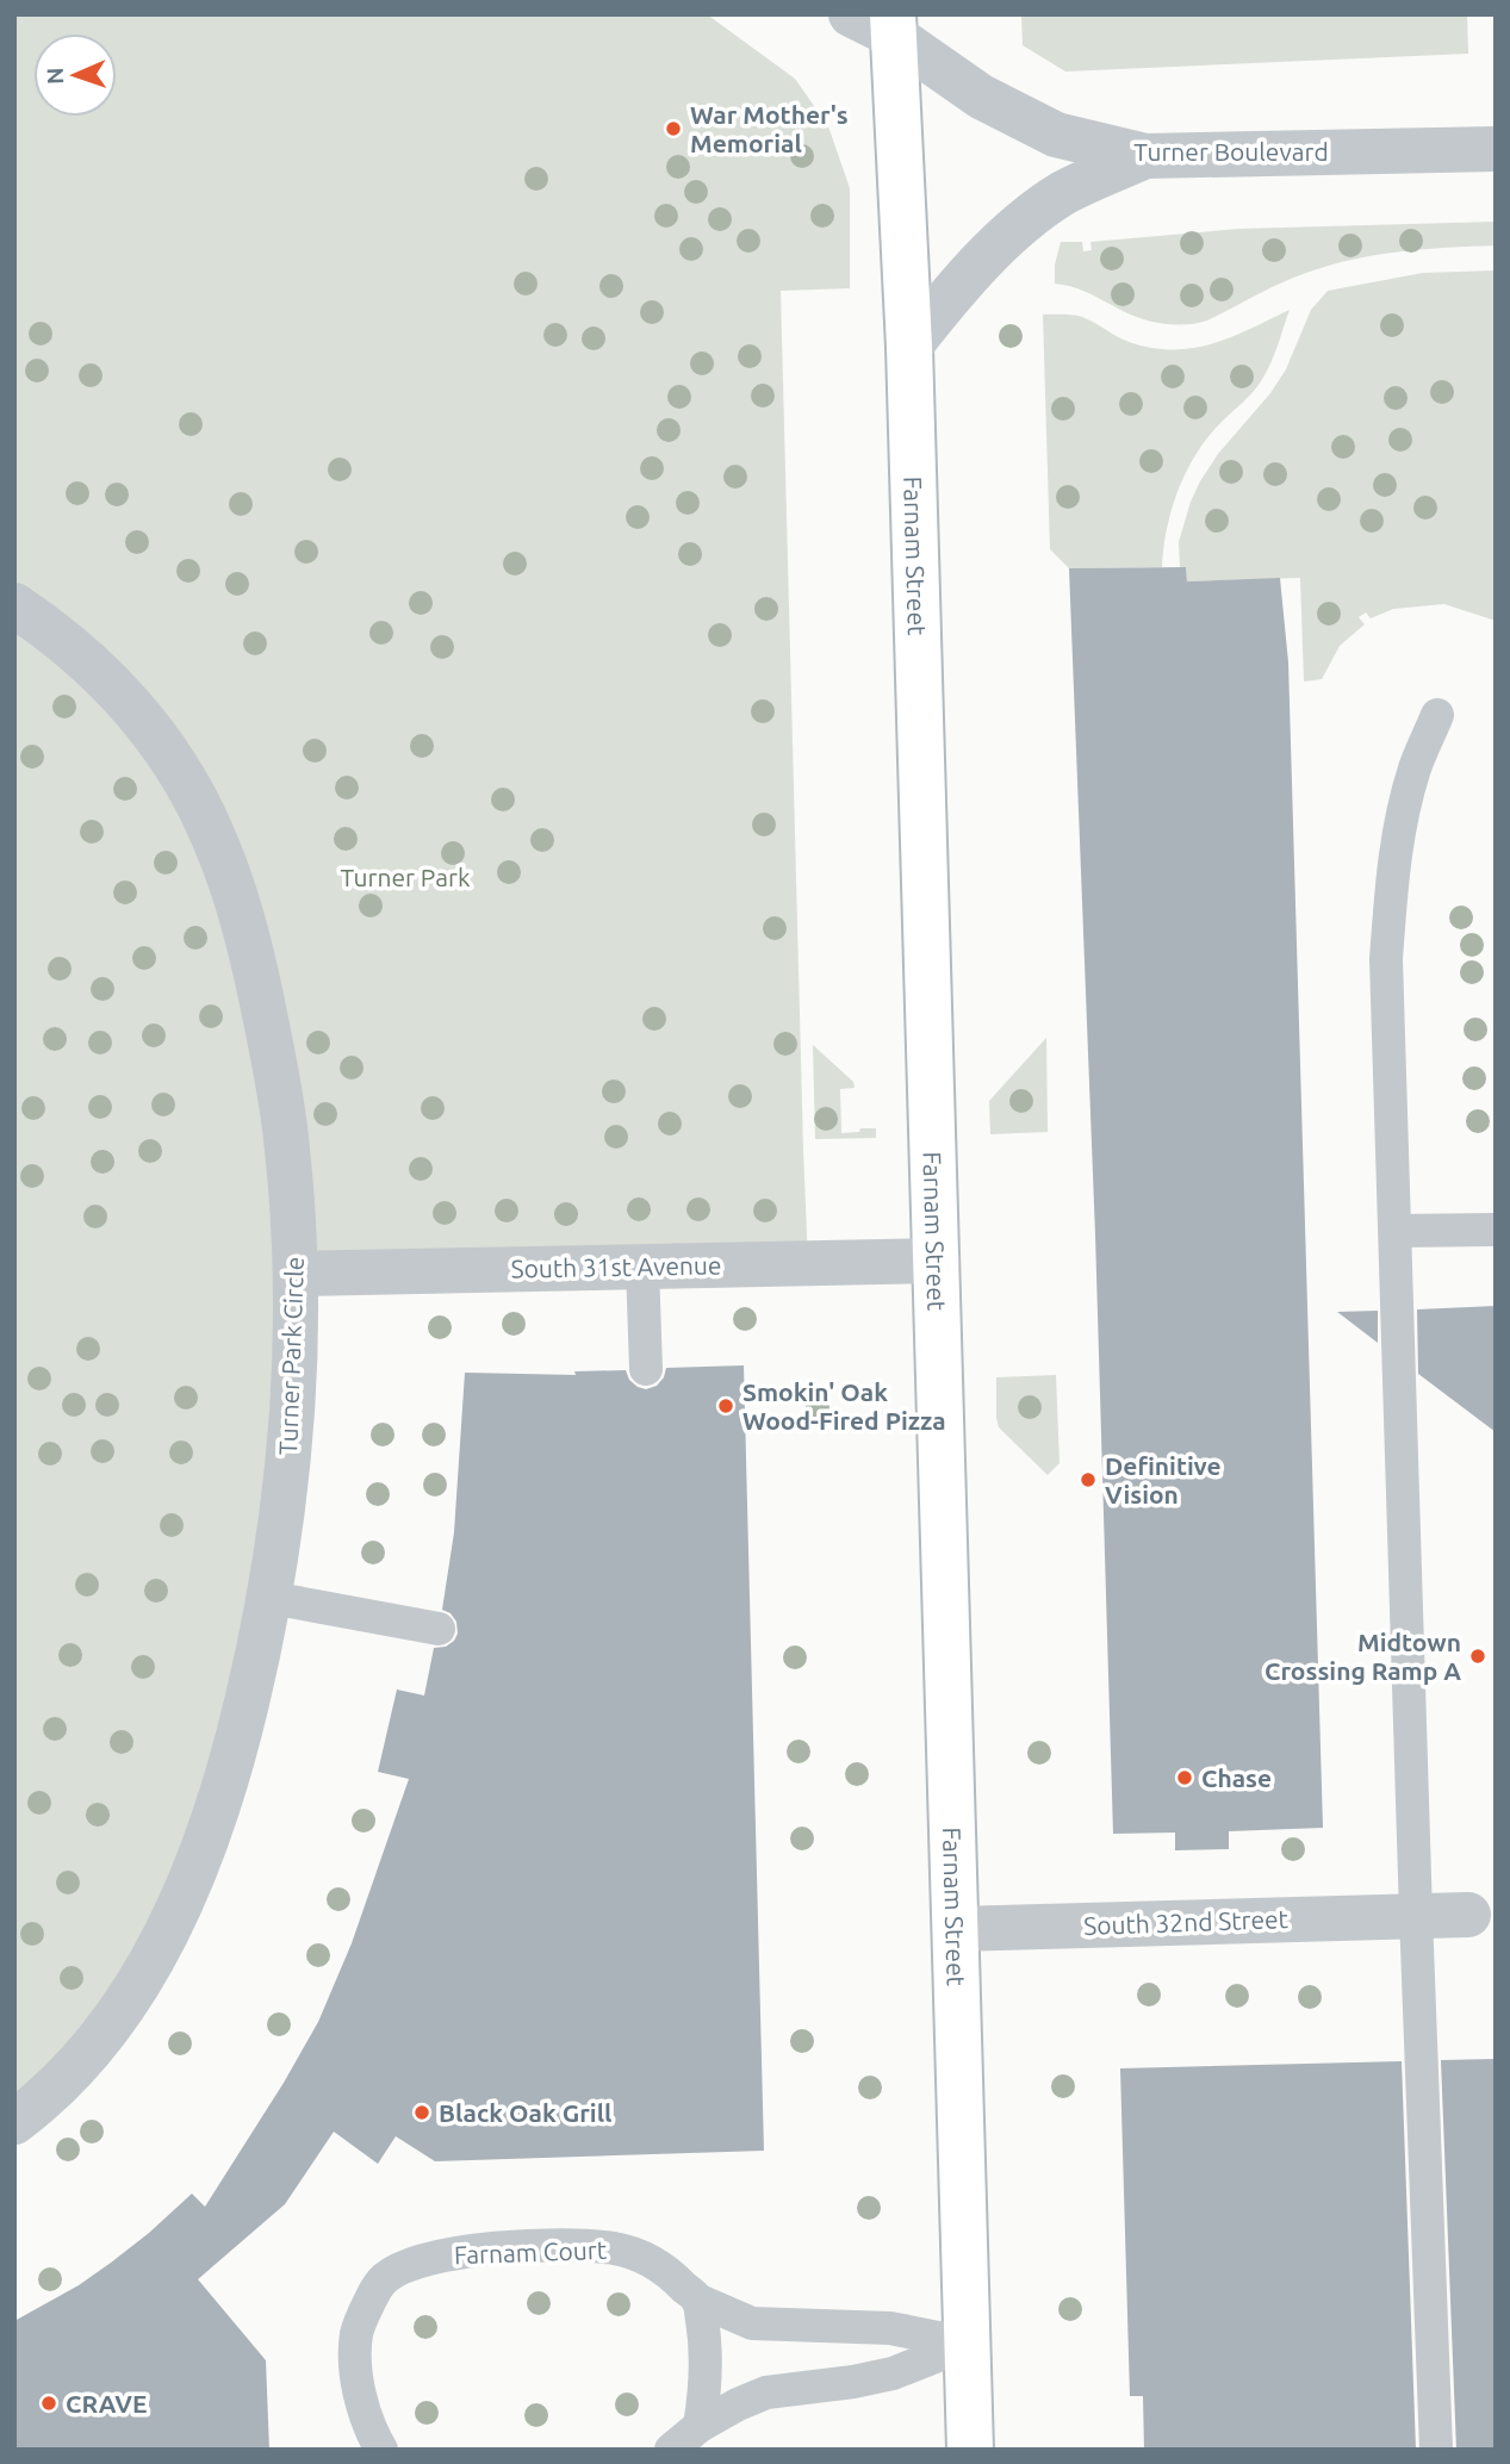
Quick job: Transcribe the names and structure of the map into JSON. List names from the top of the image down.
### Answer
{
  "streets": {
    "main road": ["Farnam Street"],
    "street": [
      "Turner Boulevard",
      "South 31st Avenue",
      "Turner Park Circle",
      "South 32nd Street"
    ],
    "lane": ["Farnam Court"]
  },
  "crossings": [
    ["Turner Boulevard", "Farnam Street"],
    ["Farnam Street", "South 31st Avenue"],
    ["Farnam Street", "South 32nd Street"],
    ["Farnam Street", "Farnam Court"],
    ["South 31st Avenue", "Turner Park Circle"]
  ],
  "parks": ["Turner Park"],
  "places": [
    "War Mother's Memorial",
    "Smokin' Oak Wood-Fired Pizza",
    "Definitive Vision",
    "Midtown Crossing Ramp A",
    "Chase",
    "Black Oak Grill",
    "CRAVE"
  ],
  "north": "left"
}
